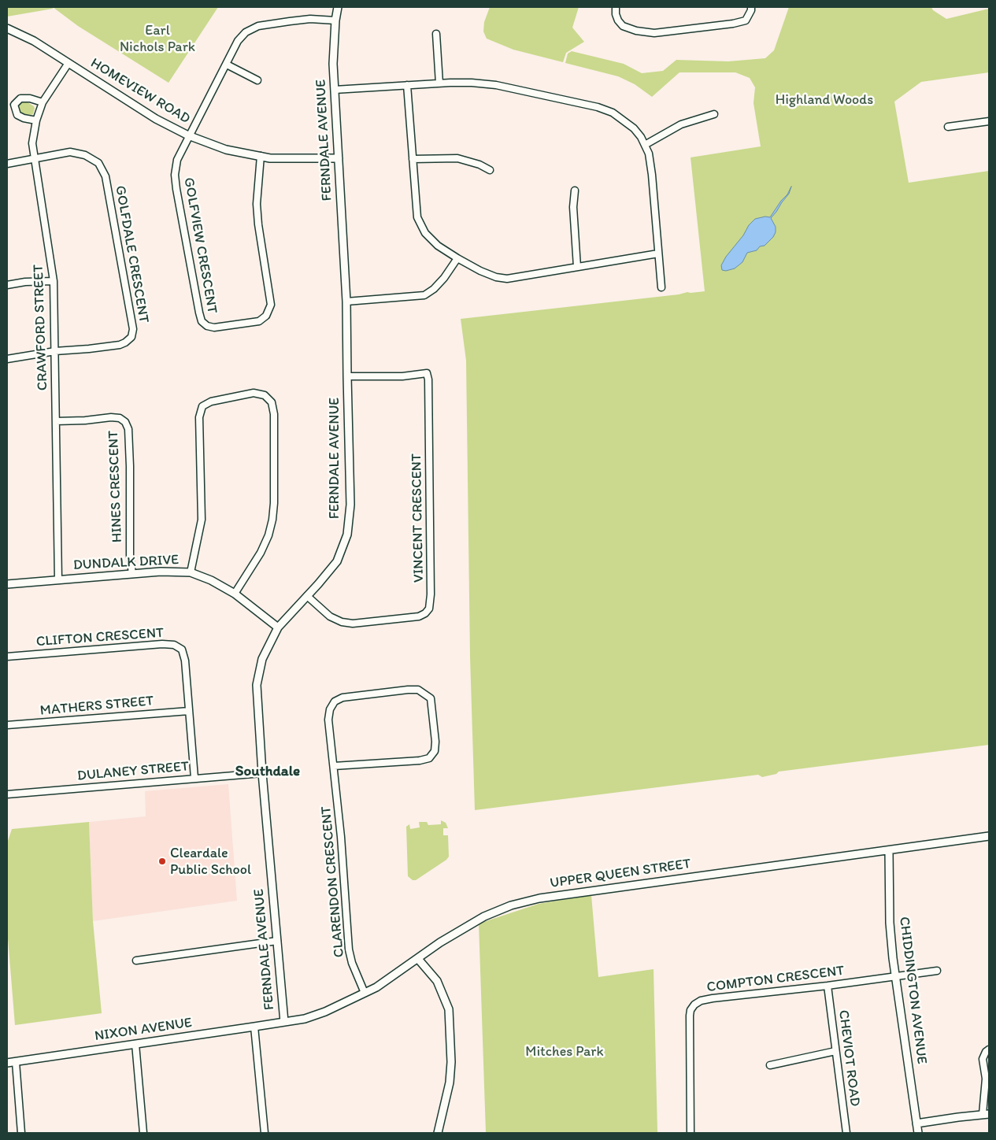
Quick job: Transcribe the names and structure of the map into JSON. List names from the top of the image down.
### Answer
{
  "streets": {
    "street": [
      "HOMEVIEW ROAD",
      "FERNDALE AVENUE",
      "GOLFVIEW CRESCENT",
      "GOLFDALE CRESCENT",
      "CRAWFORD STREET",
      "HINES CRESCENT",
      "VINCENT CRESCENT",
      "DUNDALK DRIVE",
      "CLIFTON CRESCENT",
      "MATHERS STREET",
      "DULANEY STREET",
      "UPPER QUEEN STREET",
      "CLARENDON CRESCENT",
      "COMPTON CRESCENT",
      "CHIDDINGTON AVENUE",
      "NIXON AVENUE",
      "CHEVIOT ROAD"
    ]
  },
  "crossings": [
    ["HOMEVIEW ROAD", "FERNDALE AVENUE"],
    ["HOMEVIEW ROAD", "GOLFVIEW CRESCENT"],
    ["HOMEVIEW ROAD", "CRAWFORD STREET"],
    ["FERNDALE AVENUE", "VINCENT CRESCENT"],
    ["FERNDALE AVENUE", "DUNDALK DRIVE"],
    ["FERNDALE AVENUE", "DULANEY STREET"],
    ["FERNDALE AVENUE", "UPPER QUEEN STREET"],
    ["FERNDALE AVENUE", "NIXON AVENUE"],
    ["GOLFDALE CRESCENT", "CRAWFORD STREET"],
    ["CRAWFORD STREET", "HINES CRESCENT"],
    ["CRAWFORD STREET", "DUNDALK DRIVE"],
    ["HINES CRESCENT", "DUNDALK DRIVE"],
    ["CLIFTON CRESCENT", "MATHERS STREET"],
    ["CLIFTON CRESCENT", "DULANEY STREET"],
    ["UPPER QUEEN STREET", "CLARENDON CRESCENT"],
    ["UPPER QUEEN STREET", "CHIDDINGTON AVENUE"],
    ["UPPER QUEEN STREET", "NIXON AVENUE"],
    ["COMPTON CRESCENT", "CHIDDINGTON AVENUE"],
    ["COMPTON CRESCENT", "CHEVIOT ROAD"]
  ],
  "districts": ["Southdale"],
  "parks": ["Earl Nichols Park", "Highland Woods", "Mitches Park"],
  "places": ["Cleardale Public School"]
}
